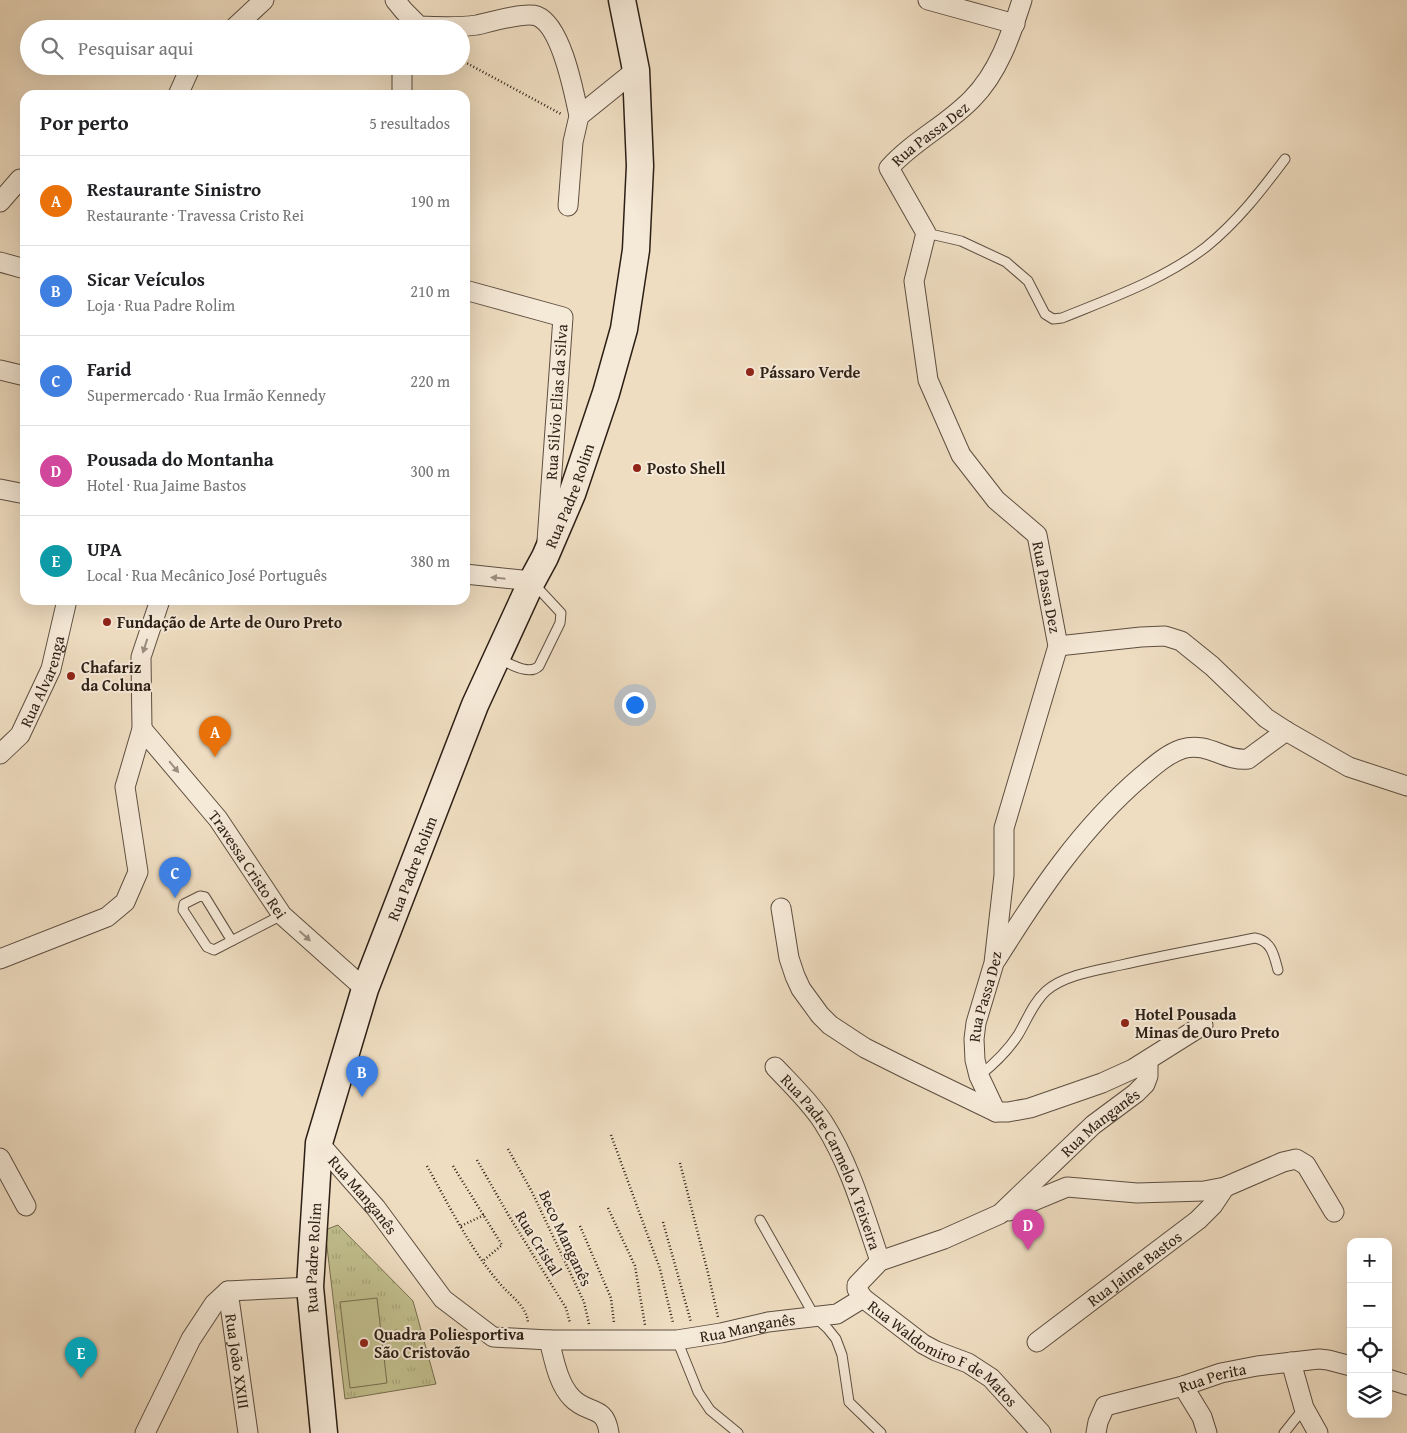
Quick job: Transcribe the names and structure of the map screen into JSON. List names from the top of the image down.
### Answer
{
  "streets": {
    "main road": ["Rua Padre Rolim"],
    "street": [
      "Rua Passa Dez",
      "Rua Silvio Elias da Silva",
      "Rua Alvarenga",
      "Travessa Cristo Rei",
      "Rua Manganês",
      "Rua Padre Carmelo A Teixeira",
      "Rua Jaime Bastos",
      "Rua Waldomiro F de Matos",
      "Rua João XXIII",
      "Rua Perita"
    ],
    "path": ["Beco Manganês", "Rua Cristal"]
  },
  "crossings": [
    ["Rua Silvio Elias da Silva", "Rua Padre Rolim"],
    ["Rua Padre Rolim", "Travessa Cristo Rei"],
    ["Rua Padre Rolim", "Rua Manganês"],
    ["Rua Manganês", "Rua Padre Carmelo A Teixeira"],
    ["Rua Manganês", "Beco Manganês"],
    ["Rua Manganês", "Rua Cristal"],
    ["Rua Manganês", "Rua Waldomiro F de Matos"],
    ["Beco Manganês", "Rua Cristal"]
  ],
  "one_way": ["Travessa Cristo Rei"],
  "places": [
    "Pássaro Verde",
    "Posto Shell",
    "Fundação de Arte de Ouro Preto",
    "Chafariz da Coluna",
    "Hotel Pousada Minas de Ouro Preto",
    "Quadra Poliesportiva São Cristovão"
  ],
  "page": {
    "search": "Pesquisar aqui",
    "heading": ["Por perto", "5 resultados"],
    "list": [
      {
        "mark": "A",
        "name": "Restaurante Sinistro",
        "note": "Restaurante · Travessa Cristo Rei",
        "value": "190 m"
      },
      {
        "mark": "B",
        "name": "Sicar Veículos",
        "note": "Loja · Rua Padre Rolim",
        "value": "210 m"
      },
      {
        "mark": "C",
        "name": "Farid",
        "note": "Supermercado · Rua Irmão Kennedy",
        "value": "220 m"
      },
      {
        "mark": "D",
        "name": "Pousada do Montanha",
        "note": "Hotel · Rua Jaime Bastos",
        "value": "300 m"
      },
      {
        "mark": "E",
        "name": "UPA",
        "note": "Local · Rua Mecânico José Português",
        "value": "380 m"
      }
    ],
    "pins": [
      "A",
      "C",
      "B",
      "D",
      "E"
    ],
    "map_buttons": ["+", "−"]
  }
}
